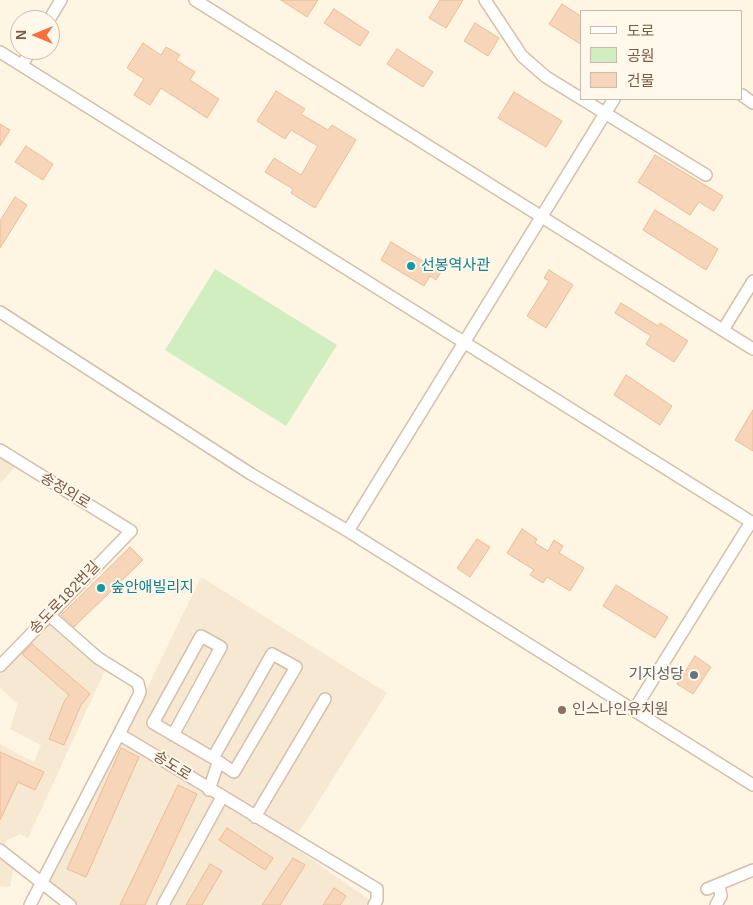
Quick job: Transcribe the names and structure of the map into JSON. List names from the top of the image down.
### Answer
{
  "streets": {
    "street": ["송정외로", "송도로182번길", "송도로"]
  },
  "crossings": [
    ["송정외로", "송도로182번길"]
  ],
  "places": [
    "선봉역사관",
    "숲안애빌리지",
    "기지성당",
    "인스나인유치원"
  ],
  "legend": ["도로", "공원", "건물"],
  "north": "left"
}
